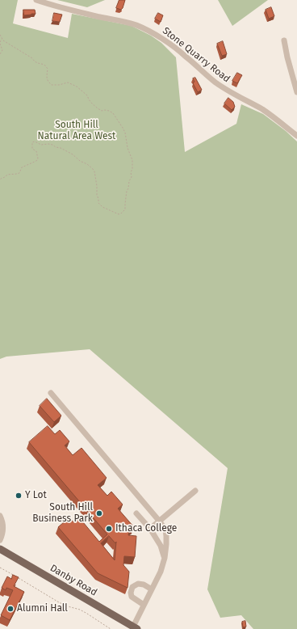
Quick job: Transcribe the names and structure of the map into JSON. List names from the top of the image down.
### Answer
{
  "streets": {
    "main road": ["Danby Road"],
    "street": ["Stone Quarry Road"]
  },
  "parks": ["South Hill Natural Area West"],
  "places": [
    "Y Lot",
    "South Hill Business Park",
    "Ithaca College",
    "Alumni Hall"
  ]
}
